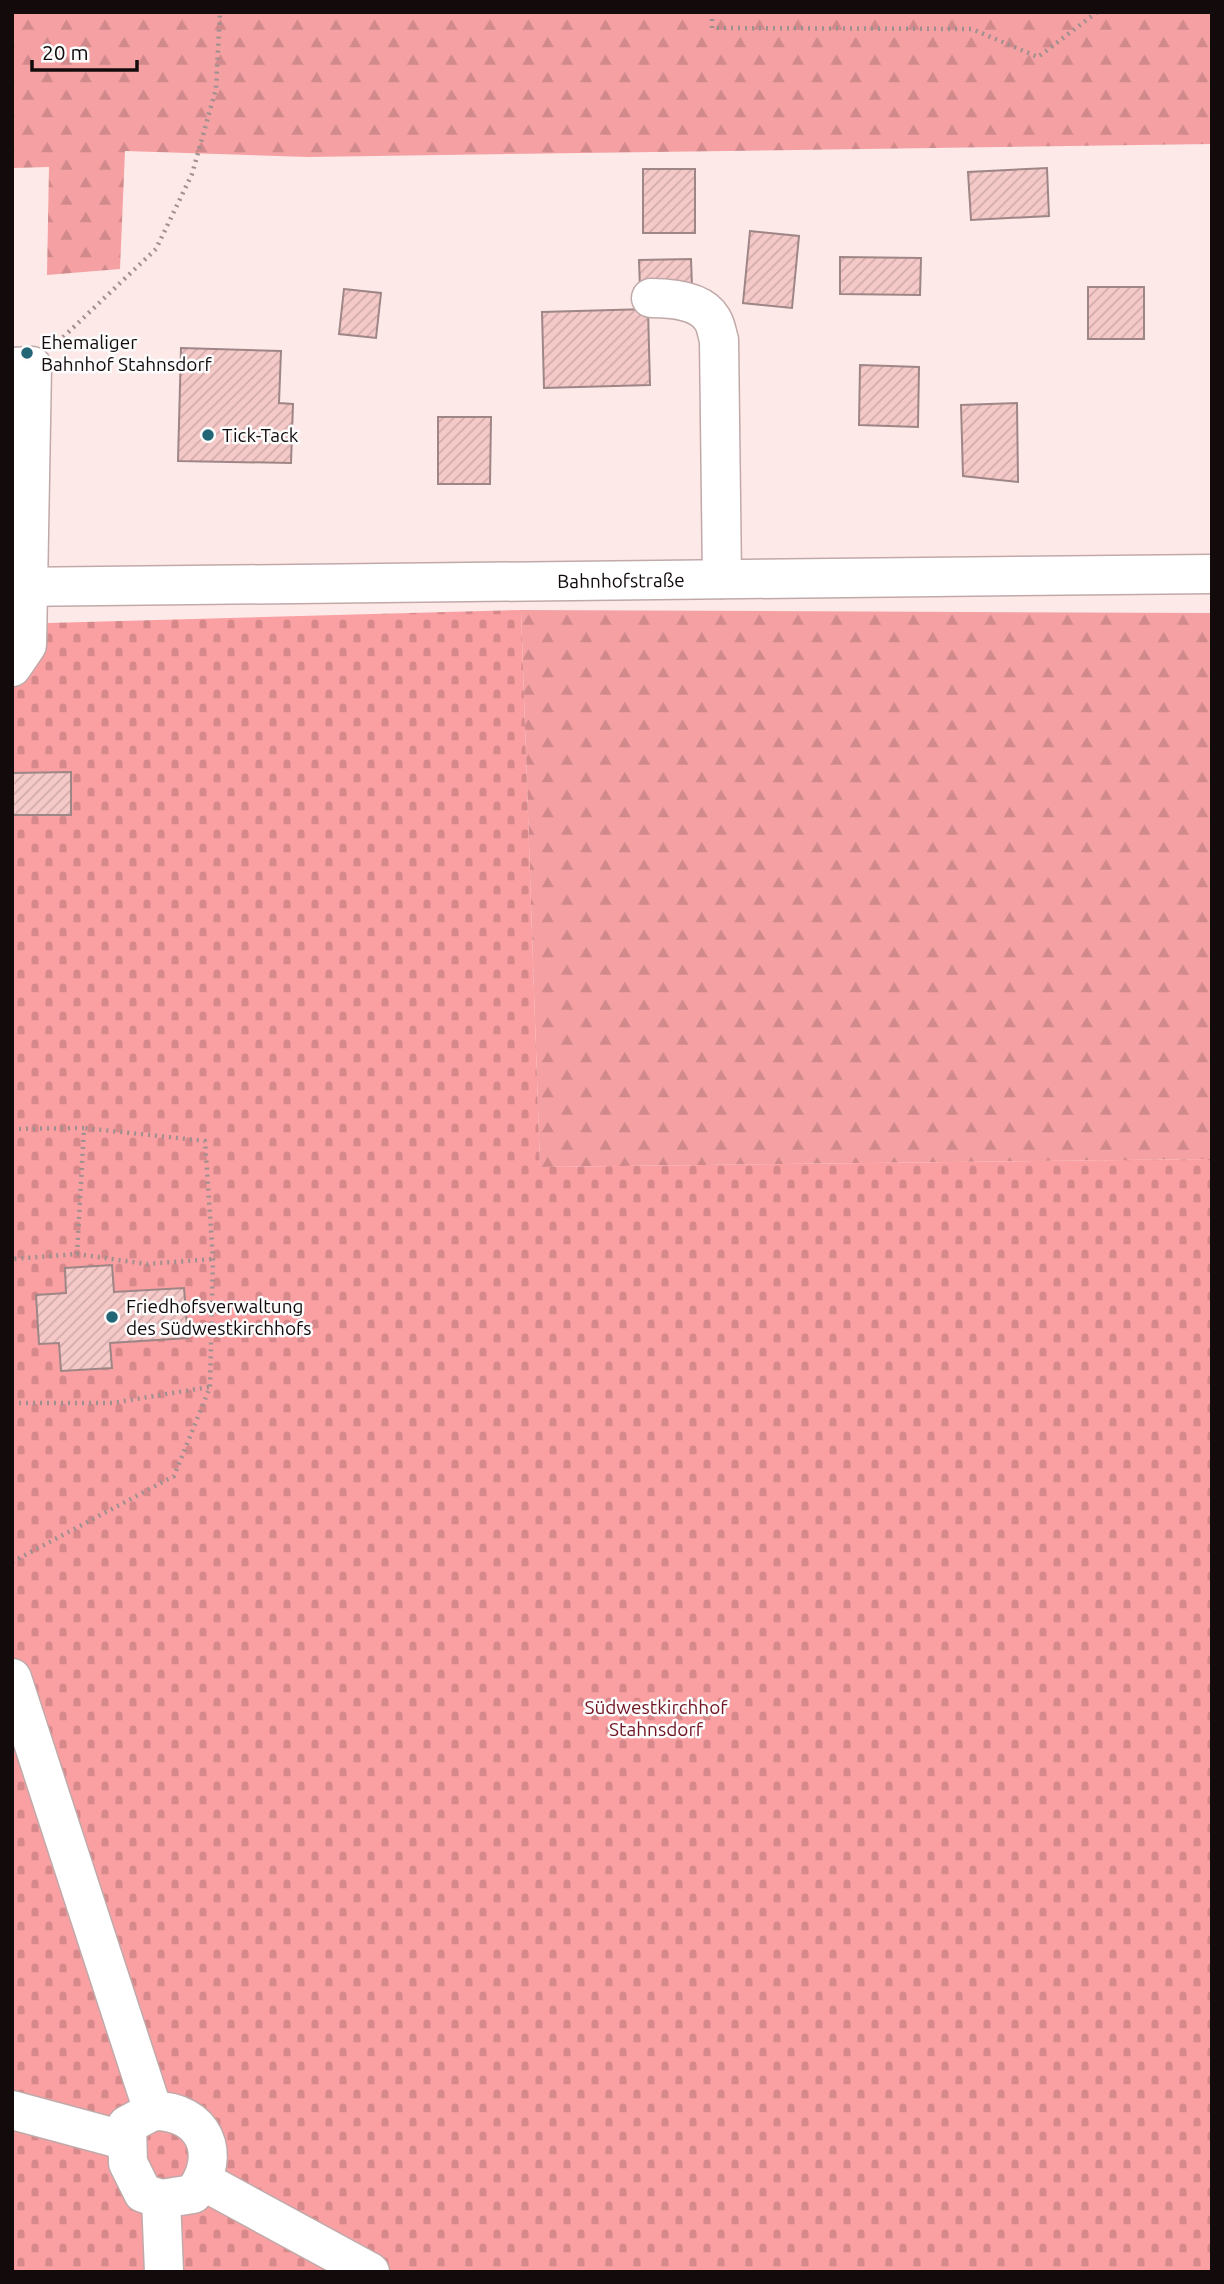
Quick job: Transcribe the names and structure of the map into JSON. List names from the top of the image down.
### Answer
{
  "streets": {
    "street": ["Bahnhofstraße"]
  },
  "parks": ["Südwestkirchhof Stahnsdorf"],
  "places": ["Ehemaliger Bahnhof Stahnsdorf", "Tick-Tack", "Friedhofsverwaltung des Südwestkirchhofs"],
  "scale_bar": "20 m"
}
